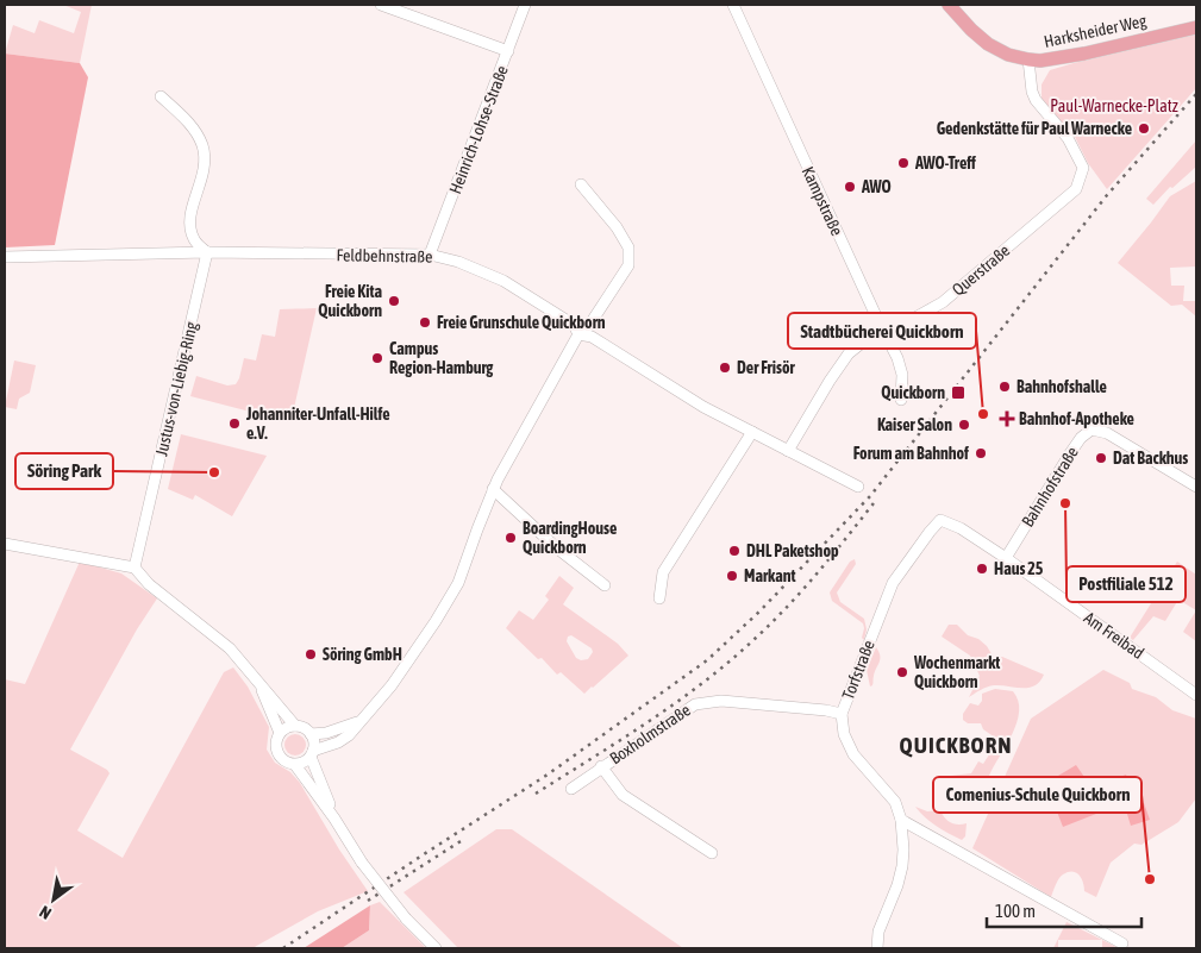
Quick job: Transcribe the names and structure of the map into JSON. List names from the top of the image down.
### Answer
{
  "streets": {
    "main road": ["Harksheider Weg"],
    "street": [
      "Heinrich-Lohse-Straße",
      "Kampstraße",
      "Feldbehnstraße",
      "Querstraße",
      "Justus-von-Liebig-Ring",
      "Bahnhofstraße",
      "Am Freibad",
      "Torfstraße",
      "Boxholmstraße"
    ]
  },
  "crossings": [
    ["Harksheider Weg", "Querstraße"],
    ["Heinrich-Lohse-Straße", "Feldbehnstraße"],
    ["Kampstraße", "Querstraße"],
    ["Feldbehnstraße", "Querstraße"],
    ["Feldbehnstraße", "Justus-von-Liebig-Ring"],
    ["Bahnhofstraße", "Am Freibad"],
    ["Am Freibad", "Torfstraße"],
    ["Torfstraße", "Boxholmstraße"]
  ],
  "districts": ["QUICKBORN"],
  "parks": ["Paul-Warnecke-Platz"],
  "places": {
    "other": [
      "Gedenkstätte für Paul Warnecke",
      "AWO-Treff",
      "AWO",
      "Freie Kita Quickborn",
      "Freie Grunschule Quickborn",
      "Campus Region-Hamburg",
      "Der Frisör",
      "Bahnhofshalle",
      "Stadtbücherei Quickborn",
      "Johanniter-Unfall-Hilfe e.V.",
      "Kaiser Salon",
      "Forum am Bahnhof",
      "Dat Backhus",
      "Söring Park",
      "Postfiliale 512",
      "BoardingHouse Quickborn",
      "DHL Paketshop",
      "Haus 25",
      "Markant",
      "Söring GmbH",
      "Wochenmarkt Quickborn",
      "Comenius-Schule Quickborn"
    ],
    "transit": ["Quickborn"],
    "health": ["Bahnhof-Apotheke"]
  },
  "scale_bar": "100 m",
  "north": "bottom left"
}
